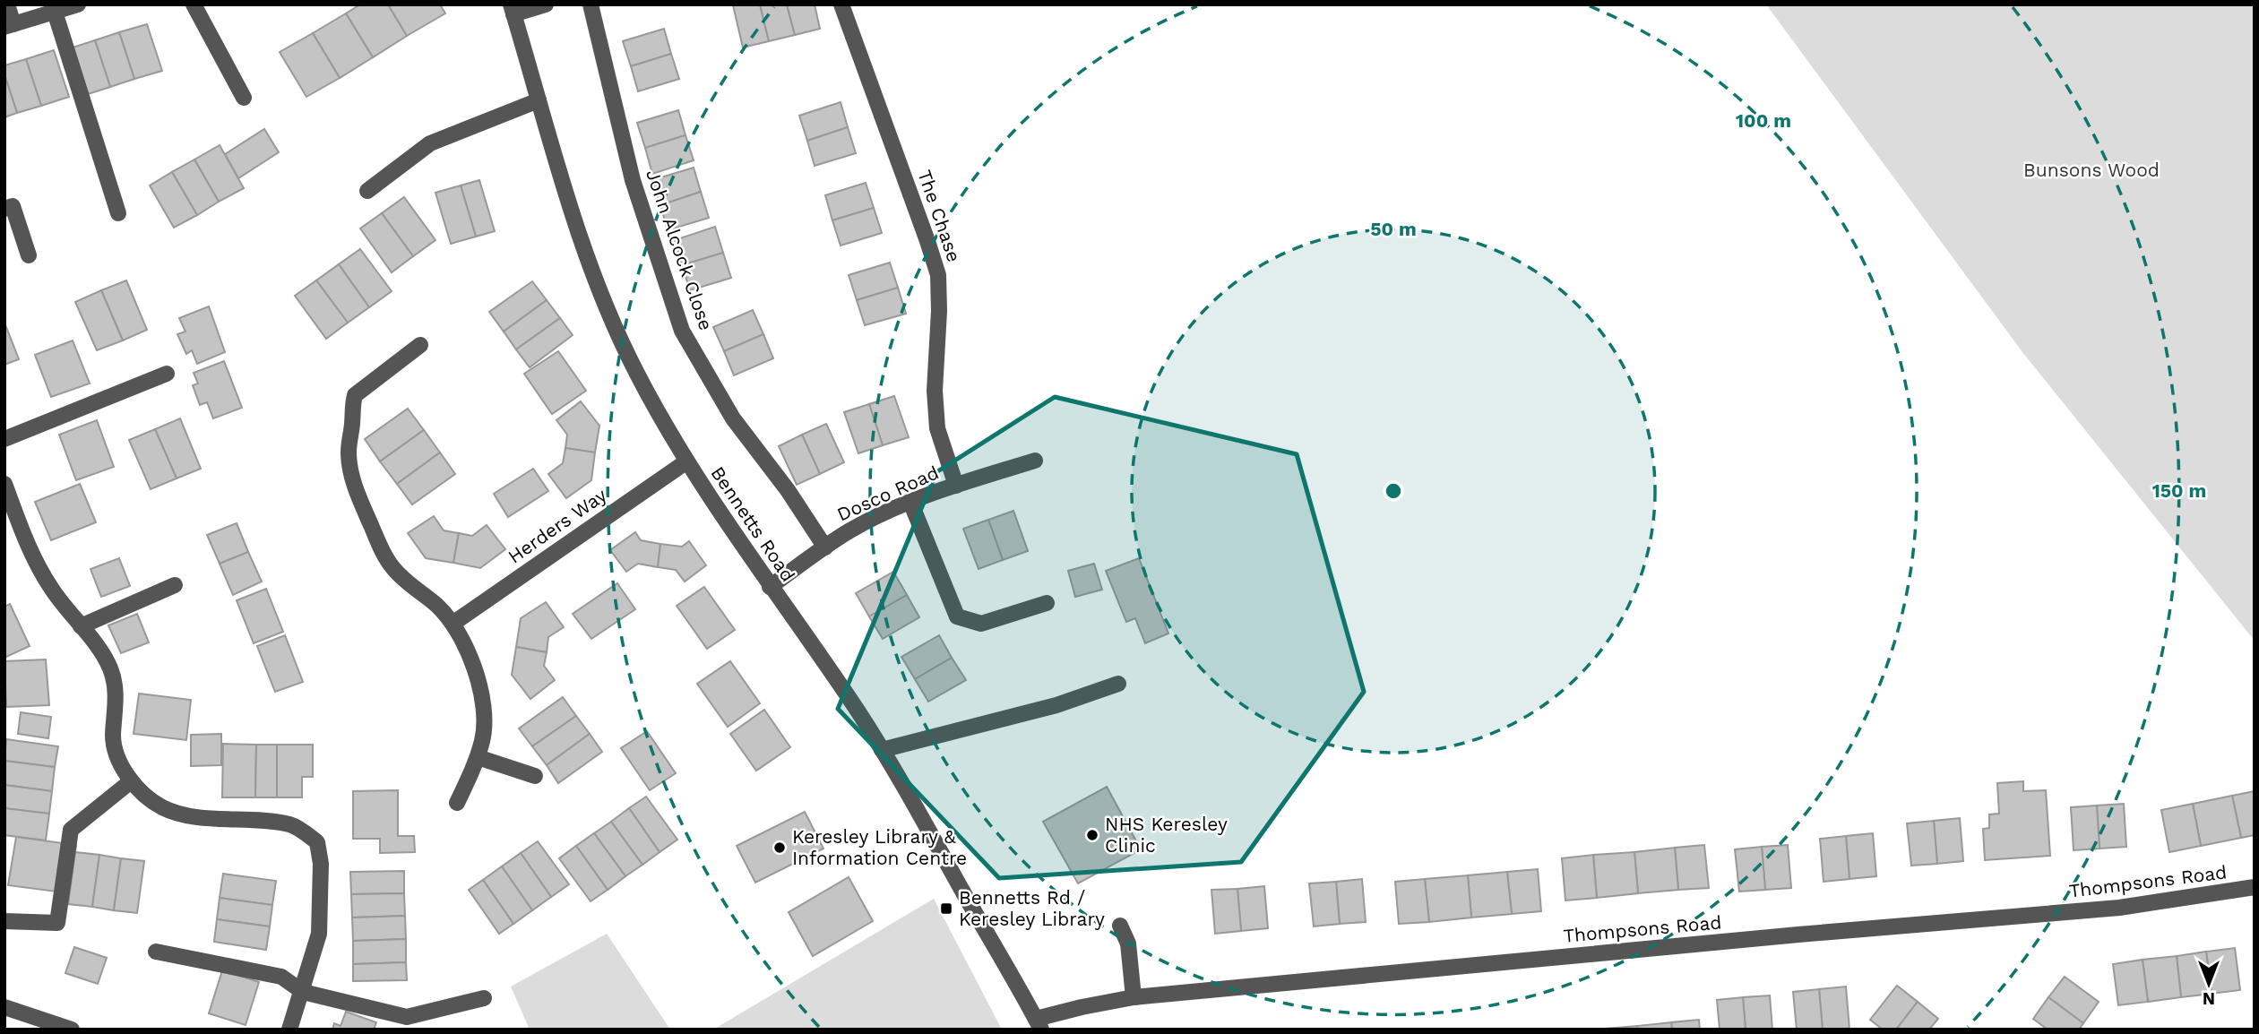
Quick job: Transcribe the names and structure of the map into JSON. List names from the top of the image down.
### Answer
{
  "streets": {
    "street": [
      "The Chase",
      "John Alcock Close",
      "Dosco Road",
      "Bennetts Road",
      "Herders Way",
      "Thompsons Road"
    ]
  },
  "crossings": [
    ["The Chase", "Dosco Road"],
    ["John Alcock Close", "Dosco Road"],
    ["Dosco Road", "Bennetts Road"],
    ["Bennetts Road", "Herders Way"],
    ["Bennetts Road", "Thompsons Road"]
  ],
  "parks": ["Bunsons Wood"],
  "places": {
    "other": ["NHS Keresley Clinic", "Keresley Library & Information Centre"],
    "transit": ["Bennetts Rd / Keresley Library"]
  },
  "north": "bottom",
  "rings": ["100 m", "50 m", "150 m"]
}
